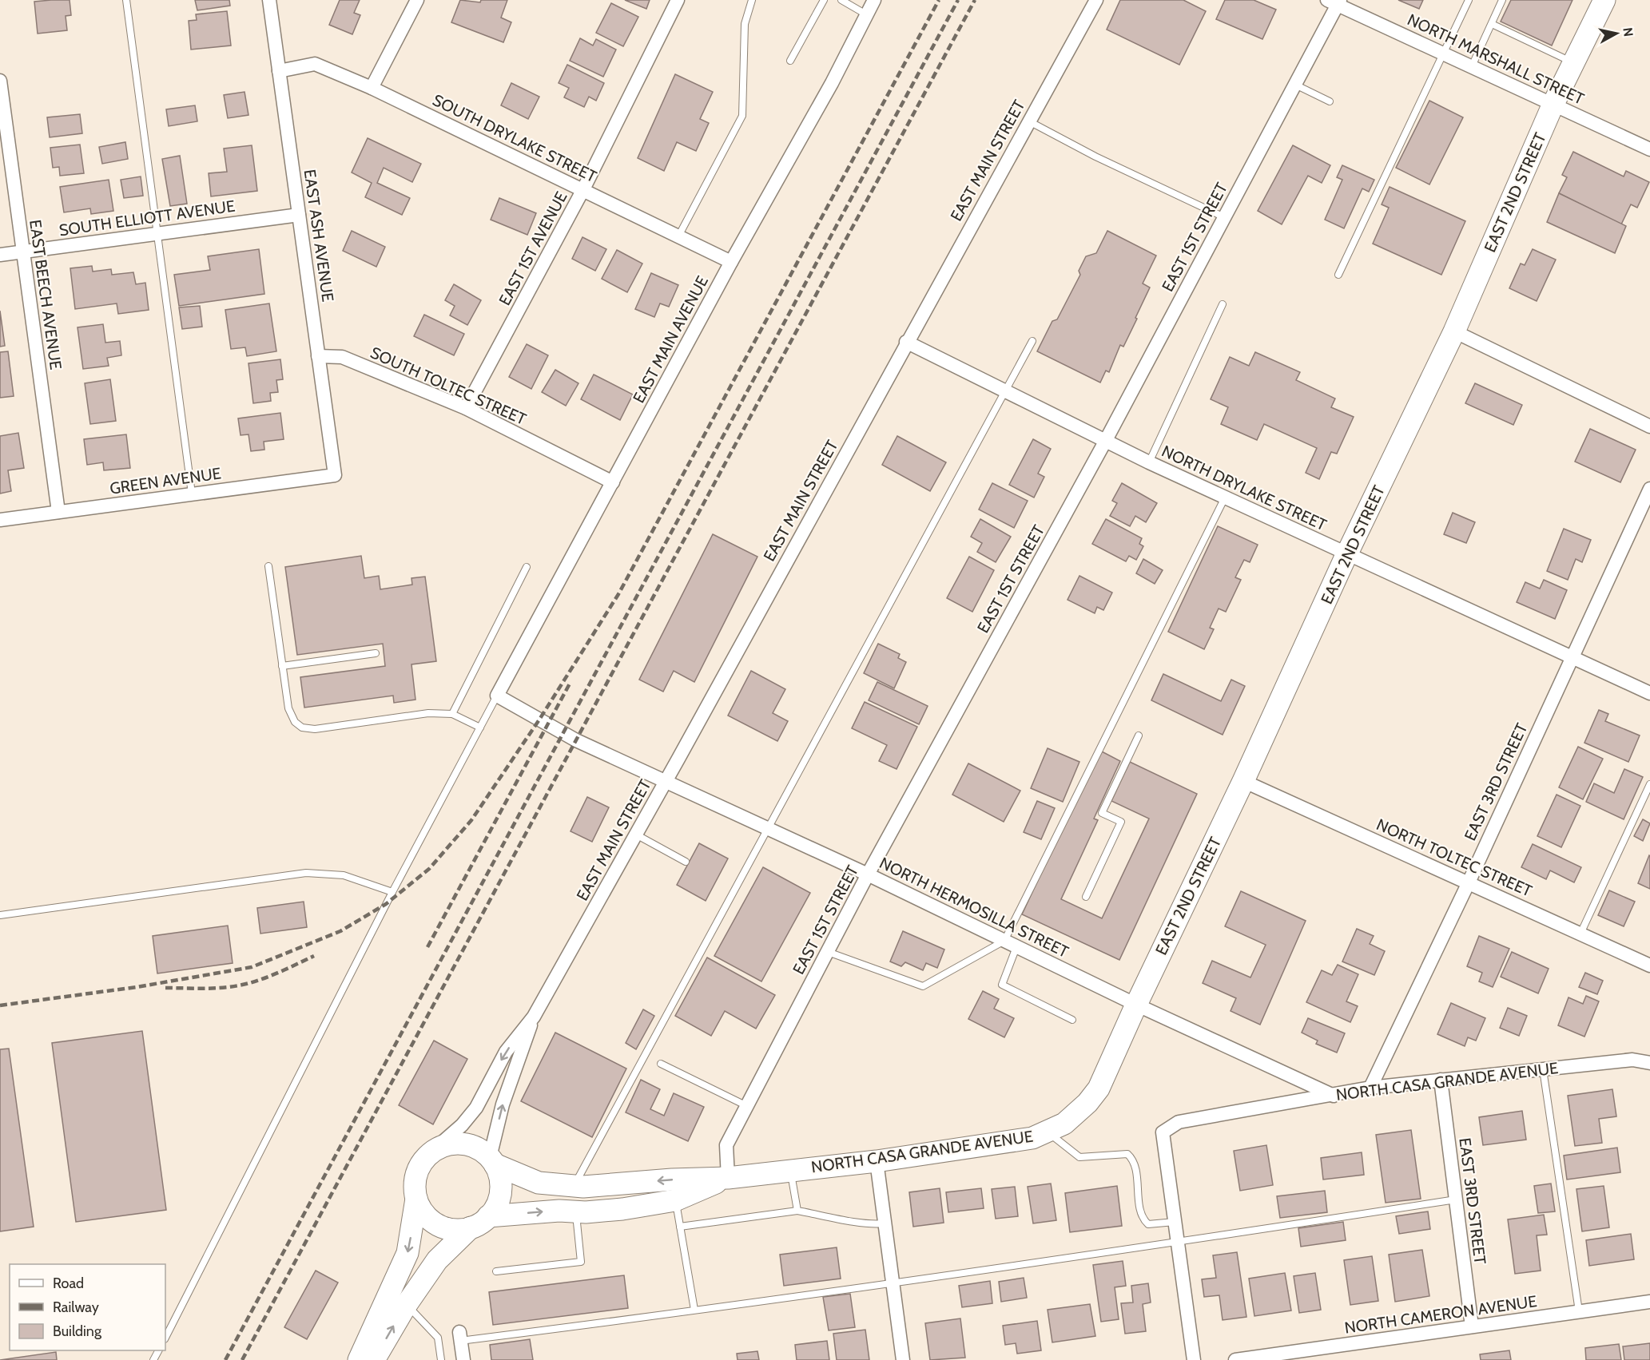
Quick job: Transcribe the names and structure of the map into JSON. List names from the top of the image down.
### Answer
{
  "streets": {
    "main road": ["EAST 2ND STREET", "NORTH CASA GRANDE AVENUE"],
    "street": [
      "NORTH MARSHALL STREET",
      "SOUTH DRYLAKE STREET",
      "EAST MAIN STREET",
      "SOUTH ELLIOTT AVENUE",
      "EAST ASH AVENUE",
      "EAST 1ST STREET",
      "EAST 1ST AVENUE",
      "EAST BEECH AVENUE",
      "EAST MAIN AVENUE",
      "SOUTH TOLTEC STREET",
      "GREEN AVENUE",
      "NORTH DRYLAKE STREET",
      "EAST 3RD STREET",
      "NORTH TOLTEC STREET",
      "NORTH HERMOSILLA STREET",
      "NORTH CAMERON AVENUE"
    ]
  },
  "crossings": [
    ["NORTH MARSHALL STREET", "EAST 2ND STREET"],
    ["NORTH MARSHALL STREET", "EAST 1ST STREET"],
    ["SOUTH DRYLAKE STREET", "EAST ASH AVENUE"],
    ["SOUTH DRYLAKE STREET", "EAST 1ST AVENUE"],
    ["SOUTH DRYLAKE STREET", "EAST MAIN AVENUE"],
    ["EAST MAIN STREET", "NORTH DRYLAKE STREET"],
    ["EAST MAIN STREET", "NORTH HERMOSILLA STREET"],
    ["EAST MAIN STREET", "NORTH CASA GRANDE AVENUE"],
    ["EAST 2ND STREET", "NORTH DRYLAKE STREET"],
    ["EAST 2ND STREET", "NORTH TOLTEC STREET"],
    ["EAST 2ND STREET", "NORTH HERMOSILLA STREET"],
    ["EAST 2ND STREET", "NORTH CASA GRANDE AVENUE"],
    ["SOUTH ELLIOTT AVENUE", "EAST ASH AVENUE"],
    ["SOUTH ELLIOTT AVENUE", "EAST BEECH AVENUE"],
    ["EAST ASH AVENUE", "SOUTH TOLTEC STREET"],
    ["EAST ASH AVENUE", "GREEN AVENUE"],
    ["EAST 1ST STREET", "NORTH DRYLAKE STREET"],
    ["EAST 1ST STREET", "NORTH HERMOSILLA STREET"],
    ["EAST 1ST STREET", "NORTH CASA GRANDE AVENUE"],
    ["EAST 1ST AVENUE", "SOUTH TOLTEC STREET"],
    ["EAST BEECH AVENUE", "GREEN AVENUE"],
    ["EAST MAIN AVENUE", "SOUTH TOLTEC STREET"],
    ["EAST MAIN AVENUE", "NORTH HERMOSILLA STREET"],
    ["NORTH DRYLAKE STREET", "EAST 3RD STREET"],
    ["EAST 3RD STREET", "NORTH TOLTEC STREET"],
    ["EAST 3RD STREET", "NORTH CASA GRANDE AVENUE"],
    ["EAST 3RD STREET", "NORTH CAMERON AVENUE"],
    ["NORTH HERMOSILLA STREET", "NORTH CASA GRANDE AVENUE"]
  ],
  "legend": ["Road", "Railway", "Building"],
  "north": "right"
}
